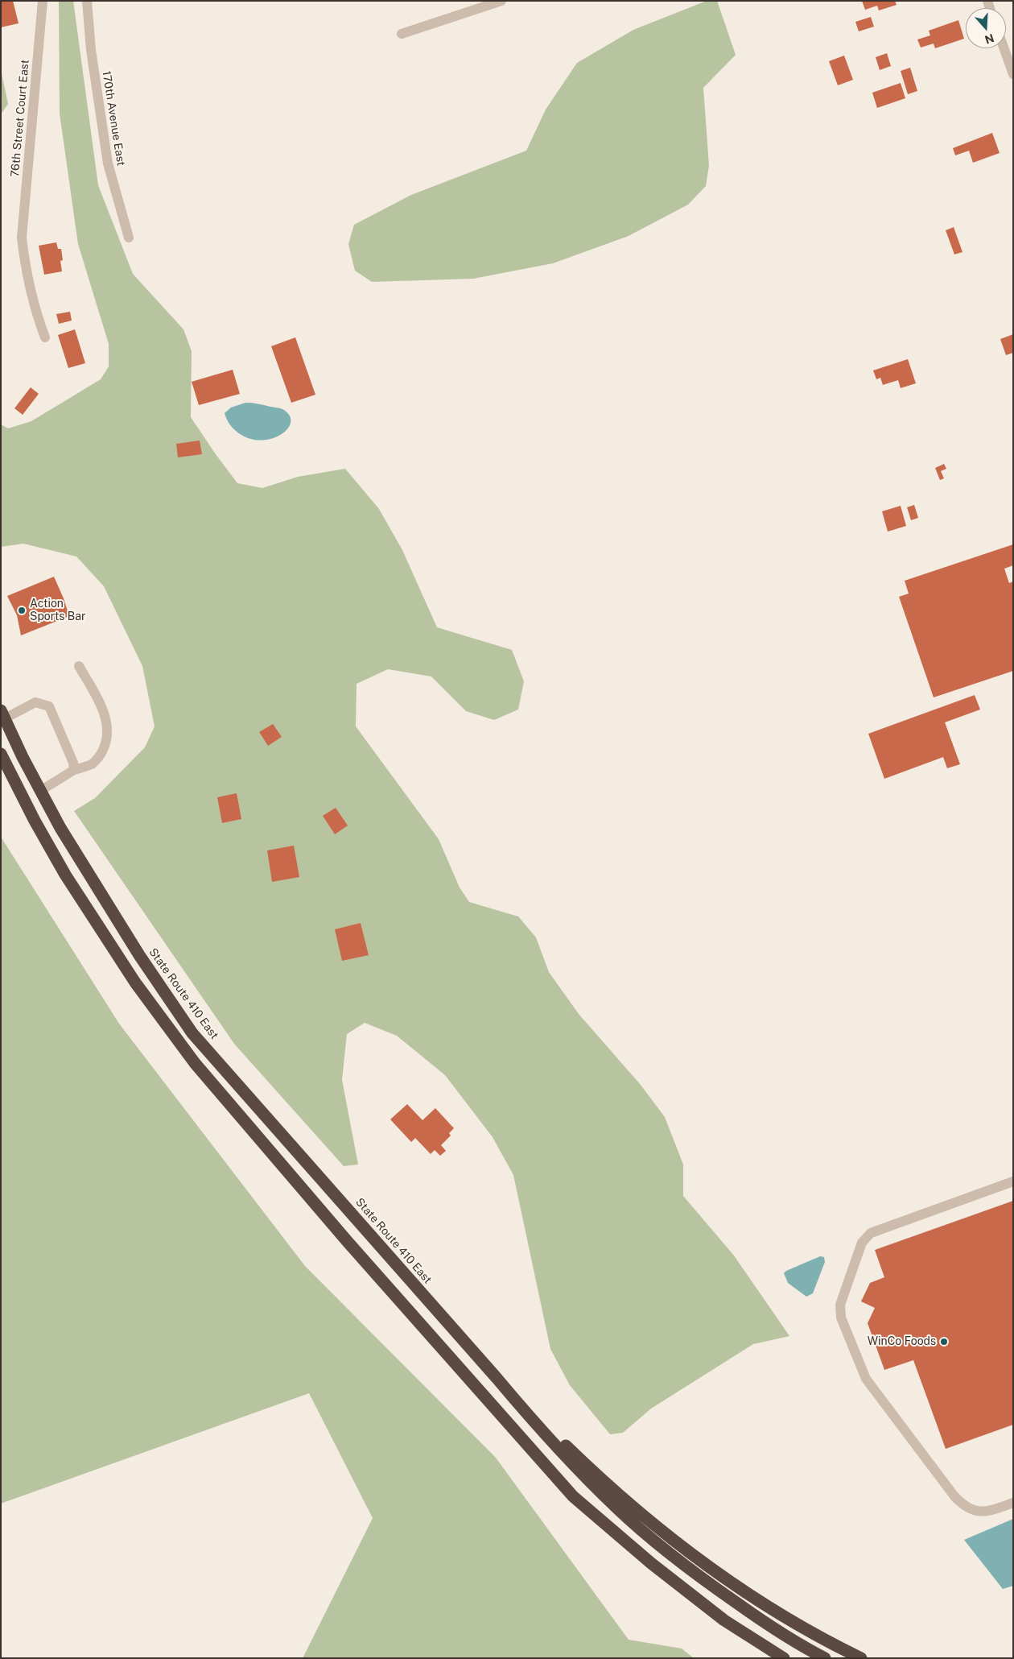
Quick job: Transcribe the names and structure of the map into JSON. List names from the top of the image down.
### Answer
{
  "streets": {
    "highway": ["State Route 410 East"],
    "street": ["76th Street Court East", "170th Avenue East"]
  },
  "places": ["Action Sports Bar", "WinCo Foods"],
  "north": "bottom"
}
